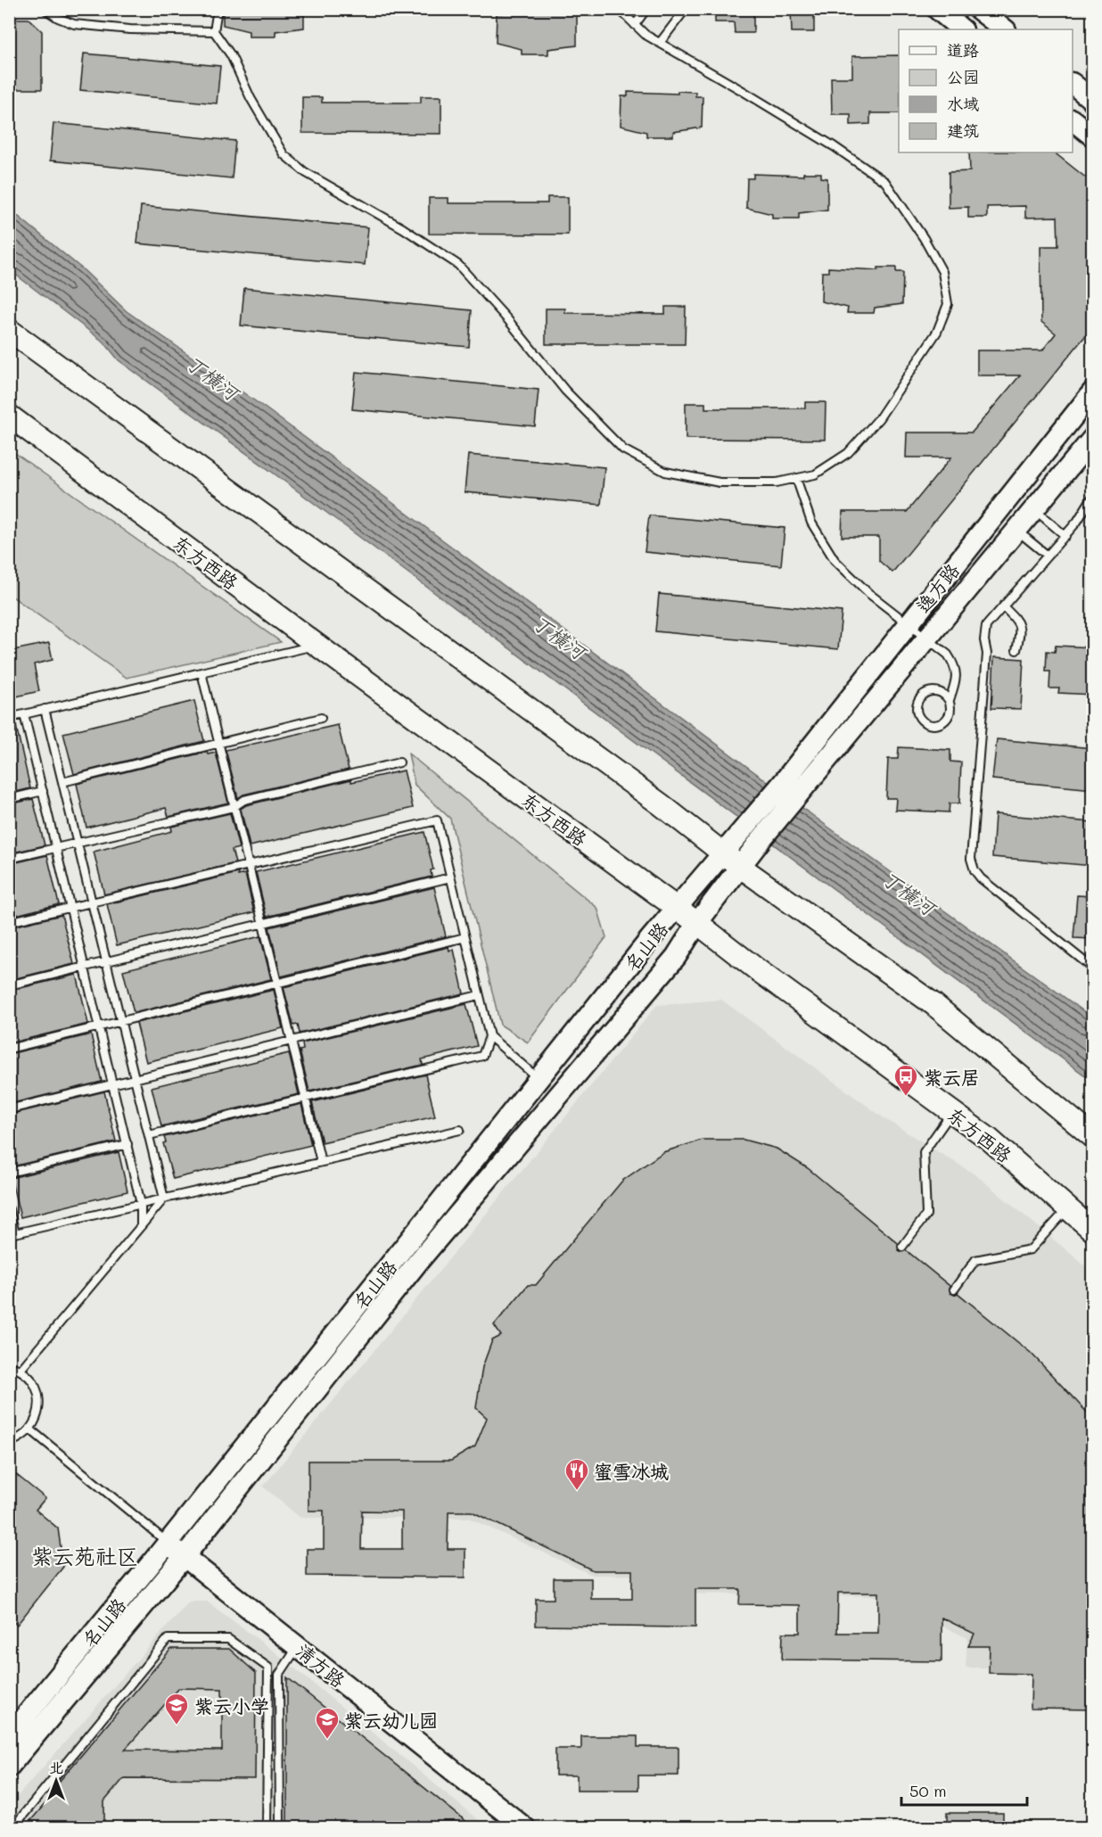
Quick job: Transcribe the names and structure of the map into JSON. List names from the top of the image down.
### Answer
{
  "streets": {
    "main road": ["东方西路"],
    "street": ["逸方路", "名山路", "清方路"]
  },
  "crossings": [
    ["东方西路", "名山路"],
    ["逸方路", "名山路"],
    ["名山路", "清方路"]
  ],
  "districts": ["紫云苑社区"],
  "water": ["丁横河"],
  "places": {
    "bus stop": ["紫云居"],
    "restaurant": ["蜜雪冰城"],
    "school or university": ["紫云小学", "紫云幼儿园"]
  },
  "legend": [
    "道路",
    "公园",
    "水域",
    "建筑"
  ],
  "scale_bar": "50 m",
  "north": "top"
}
